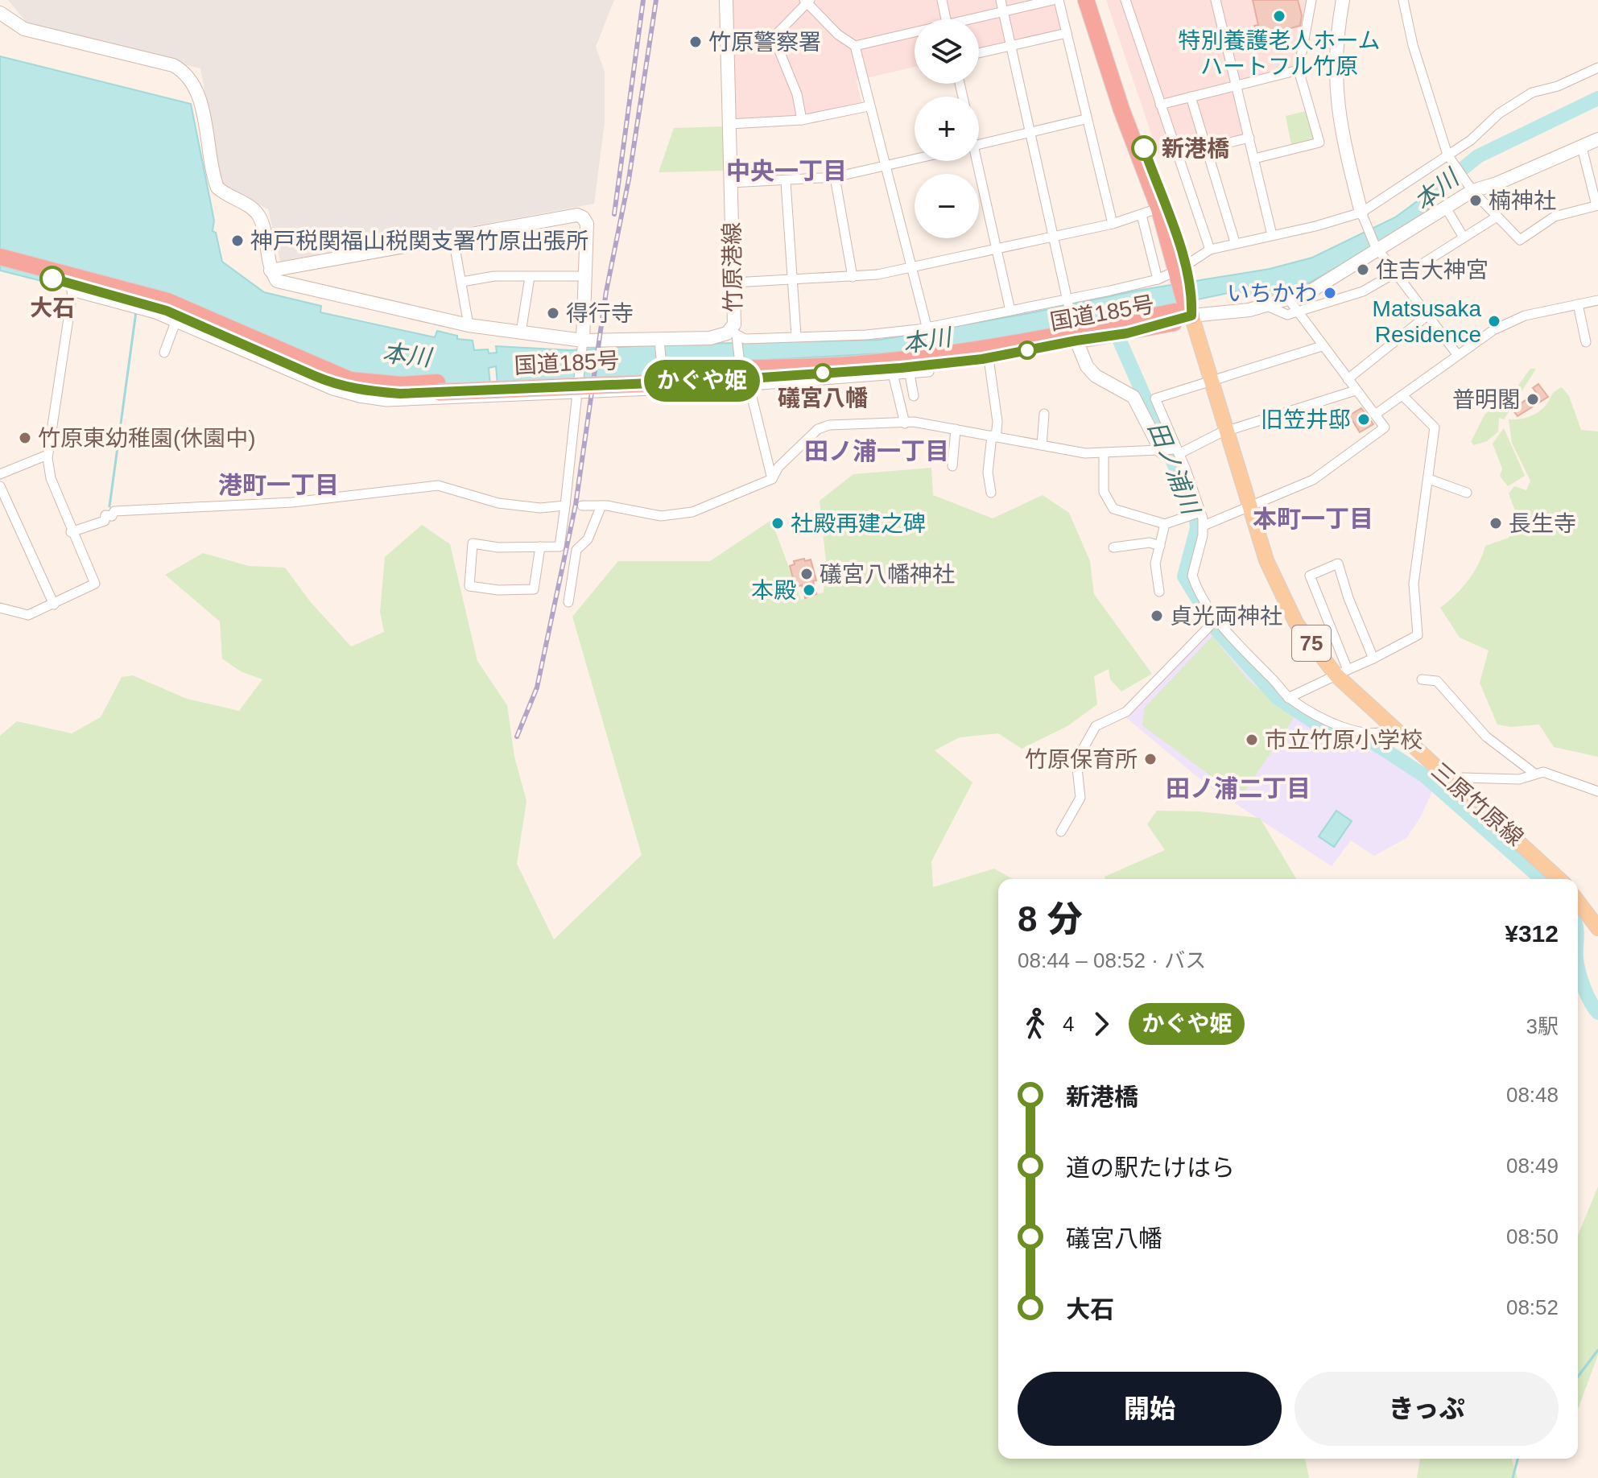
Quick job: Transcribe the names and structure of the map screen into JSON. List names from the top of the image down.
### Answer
{
  "streets": {
    "highway": ["国道185号"],
    "main road": ["75", "三原竹原線"],
    "street": ["竹原港線"]
  },
  "crossings": [
    ["国道185号", "三原竹原線"]
  ],
  "districts": [
    "中央一丁目",
    "田ノ浦一丁目",
    "港町一丁目",
    "本町一丁目",
    "田ノ浦二丁目"
  ],
  "water": ["本川", "田ノ浦川"],
  "places": [
    "特別養護老人ホーム ハートフル竹原",
    "竹原警察署",
    "新港橋",
    "楠神社",
    "神戸税関福山税関支署竹原出張所",
    "住吉大神宮",
    "大石",
    "いちかわ",
    "得行寺",
    "Matsusaka Residence",
    "礒宮八幡",
    "普明閣",
    "旧笠井邸",
    "竹原東幼稚園(休園中)",
    "社殿再建之碑",
    "長生寺",
    "礒宮八幡神社",
    "本殿",
    "貞光両神社",
    "市立竹原小学校",
    "竹原保育所"
  ],
  "lines": ["bus line かぐや姫"],
  "page": {
    "on_map": "かぐや姫",
    "map_buttons": ["+", "−"],
    "heading": ["8 分", "08:44 – 08:52 · バス", "¥312"],
    "legs": ["4", "かぐや姫", "3駅"],
    "list": [
      {
        "name": "新港橋",
        "value": "08:48"
      },
      {
        "name": "道の駅たけはら",
        "value": "08:49"
      },
      {
        "name": "礒宮八幡",
        "value": "08:50"
      },
      {
        "name": "大石",
        "value": "08:52"
      }
    ],
    "buttons": ["開始", "きっぷ"]
  }
}
